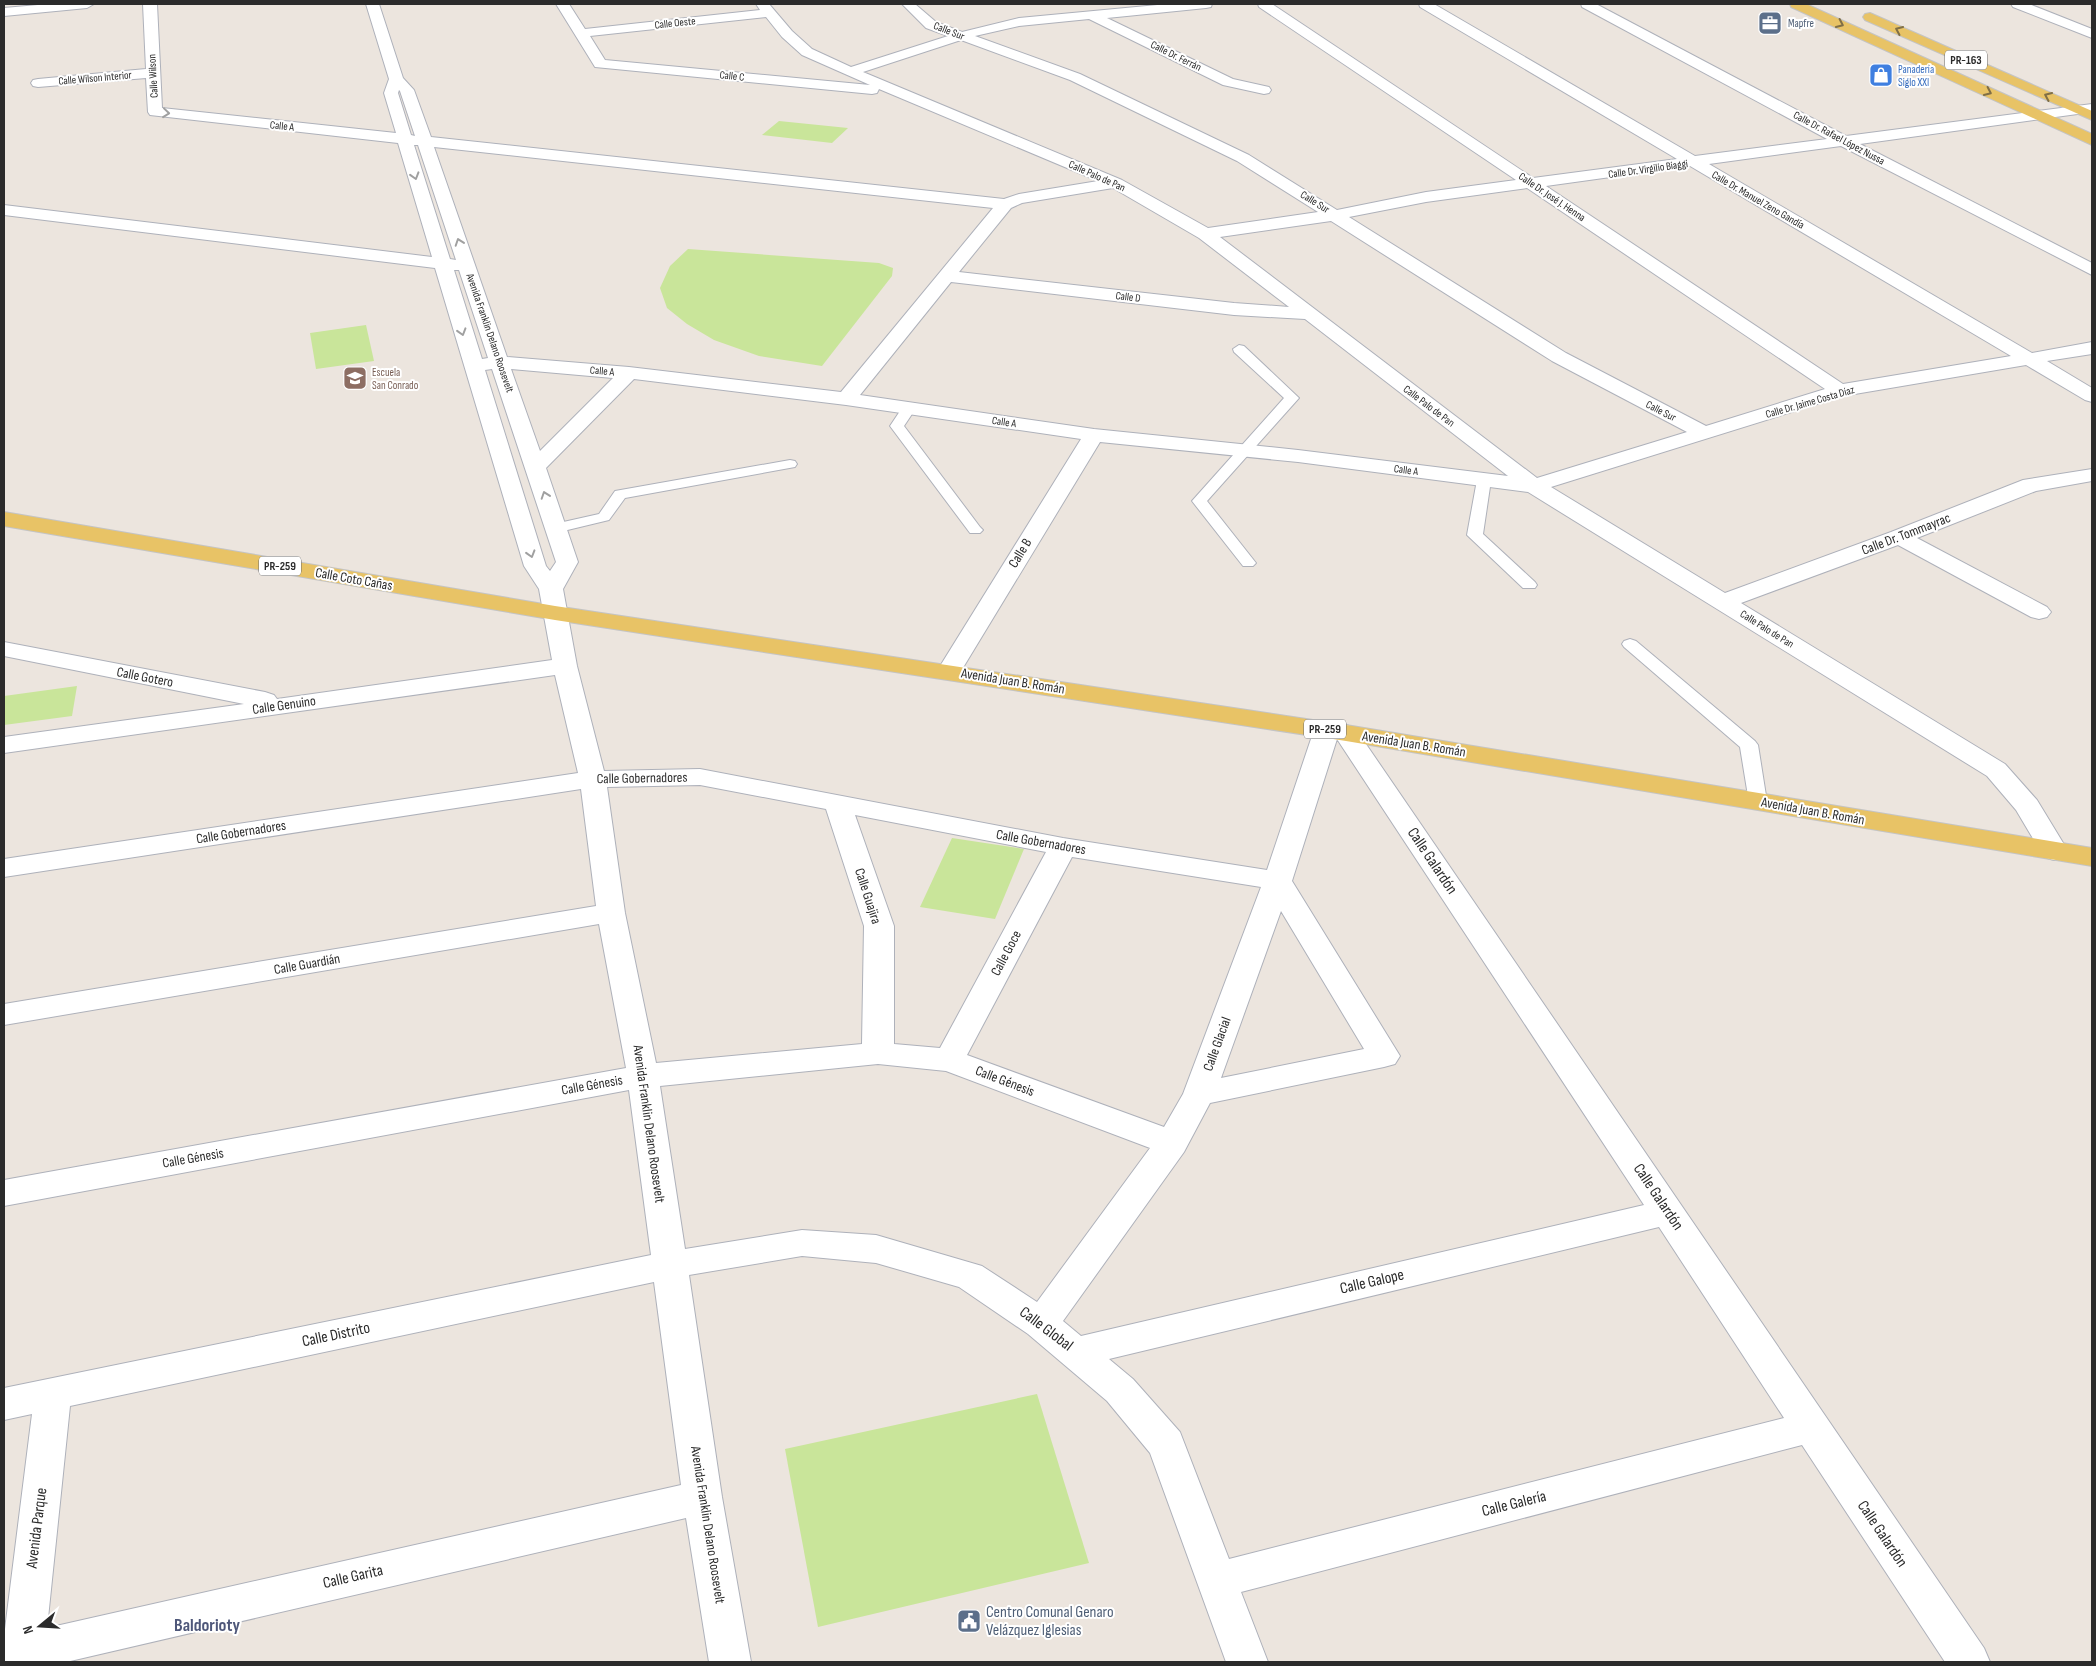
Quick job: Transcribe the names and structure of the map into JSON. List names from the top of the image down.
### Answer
{
  "streets": {
    "main road": [
      "PR-163",
      "PR-259",
      "Calle Coto Cañas",
      "Avenida Juan B. Román"
    ],
    "street": [
      "Calle Oeste",
      "Calle Sur",
      "Calle Dr. Ferrán",
      "Calle Wilson",
      "Calle C",
      "Calle Wilson Interior",
      "Calle A",
      "Calle Dr. Rafael López Nussa",
      "Calle Dr. Virgilio Biaggi",
      "Calle Palo de Pan",
      "Calle Dr. José J. Henna",
      "Calle Dr. Manuel Zeno Gandía",
      "Calle D",
      "Avenida Franklin Delano Roosevelt",
      "Calle Dr. Jaime Costa Díaz",
      "Calle Dr. Tommayrac",
      "Calle B",
      "Calle Gotero",
      "Calle Genuino",
      "Calle Gobernadores",
      "Calle Galardón",
      "Calle Guajira",
      "Calle Goce",
      "Calle Guardián",
      "Calle Glacial",
      "Calle Génesis",
      "Calle Galope",
      "Calle Global",
      "Calle Distrito",
      "Calle Galería",
      "Avenida Parque",
      "Calle Garita"
    ]
  },
  "crossings": [
    ["Calle Oeste", "Calle C"],
    ["Calle Oeste", "Calle Palo de Pan"],
    ["Calle Sur", "Calle Dr. Virgilio Biaggi"],
    ["Calle Sur", "Calle Dr. Jaime Costa Díaz"],
    ["PR-163", "Calle Dr. Virgilio Biaggi"],
    ["Calle Wilson", "Calle Wilson Interior"],
    ["Calle Wilson", "Calle A"],
    ["Calle C", "Calle Palo de Pan"],
    ["Calle A", "Calle Palo de Pan"],
    ["Calle A", "Avenida Franklin Delano Roosevelt"],
    ["Calle A", "Calle Dr. Jaime Costa Díaz"],
    ["Calle A", "Calle B"],
    ["Calle Dr. Rafael López Nussa", "Calle Dr. Virgilio Biaggi"],
    ["Calle Dr. Virgilio Biaggi", "Calle Palo de Pan"],
    ["Calle Dr. Virgilio Biaggi", "Calle Dr. José J. Henna"],
    ["Calle Dr. Virgilio Biaggi", "Calle Dr. Manuel Zeno Gandía"],
    ["Calle Palo de Pan", "Calle D"],
    ["Calle Palo de Pan", "Calle Dr. Jaime Costa Díaz"],
    ["Calle Palo de Pan", "Calle Dr. Tommayrac"],
    ["Calle Palo de Pan", "Avenida Juan B. Román"],
    ["Calle Dr. José J. Henna", "Calle Dr. Jaime Costa Díaz"],
    ["Calle Dr. Manuel Zeno Gandía", "Calle Dr. Jaime Costa Díaz"],
    ["Avenida Franklin Delano Roosevelt", "Calle Coto Cañas"],
    ["Avenida Franklin Delano Roosevelt", "Avenida Juan B. Román"],
    ["Avenida Franklin Delano Roosevelt", "Calle Genuino"],
    ["Avenida Franklin Delano Roosevelt", "Calle Gobernadores"],
    ["Avenida Franklin Delano Roosevelt", "Calle Guardián"],
    ["Avenida Franklin Delano Roosevelt", "Calle Génesis"],
    ["Avenida Franklin Delano Roosevelt", "Calle Global"],
    ["Avenida Franklin Delano Roosevelt", "Calle Distrito"],
    ["Avenida Franklin Delano Roosevelt", "Calle Garita"],
    ["Calle B", "Avenida Juan B. Román"],
    ["Calle Coto Cañas", "Avenida Juan B. Román"],
    ["Calle Gotero", "Calle Genuino"],
    ["Avenida Juan B. Román", "Calle Galardón"],
    ["Avenida Juan B. Román", "Calle Glacial"],
    ["Calle Gobernadores", "Calle Guajira"],
    ["Calle Gobernadores", "Calle Goce"],
    ["Calle Gobernadores", "Calle Glacial"],
    ["Calle Galardón", "Calle Glacial"],
    ["Calle Galardón", "Calle Galope"],
    ["Calle Galardón", "Calle Galería"],
    ["Calle Guajira", "Calle Génesis"],
    ["Calle Goce", "Calle Génesis"],
    ["Calle Glacial", "Calle Génesis"],
    ["Calle Glacial", "Calle Global"],
    ["Calle Galope", "Calle Global"],
    ["Calle Global", "Calle Distrito"],
    ["Calle Global", "Calle Galería"],
    ["Calle Distrito", "Avenida Parque"],
    ["Avenida Parque", "Calle Garita"]
  ],
  "districts": ["Baldorioty"],
  "places": {
    "office": ["Mapfre"],
    "shop": ["Panadería Siglo XXI"],
    "school or university": ["Escuela San Conrado"],
    "public building": ["Centro Comunal Genaro Velázquez Iglesias"]
  },
  "north": "left"
}
